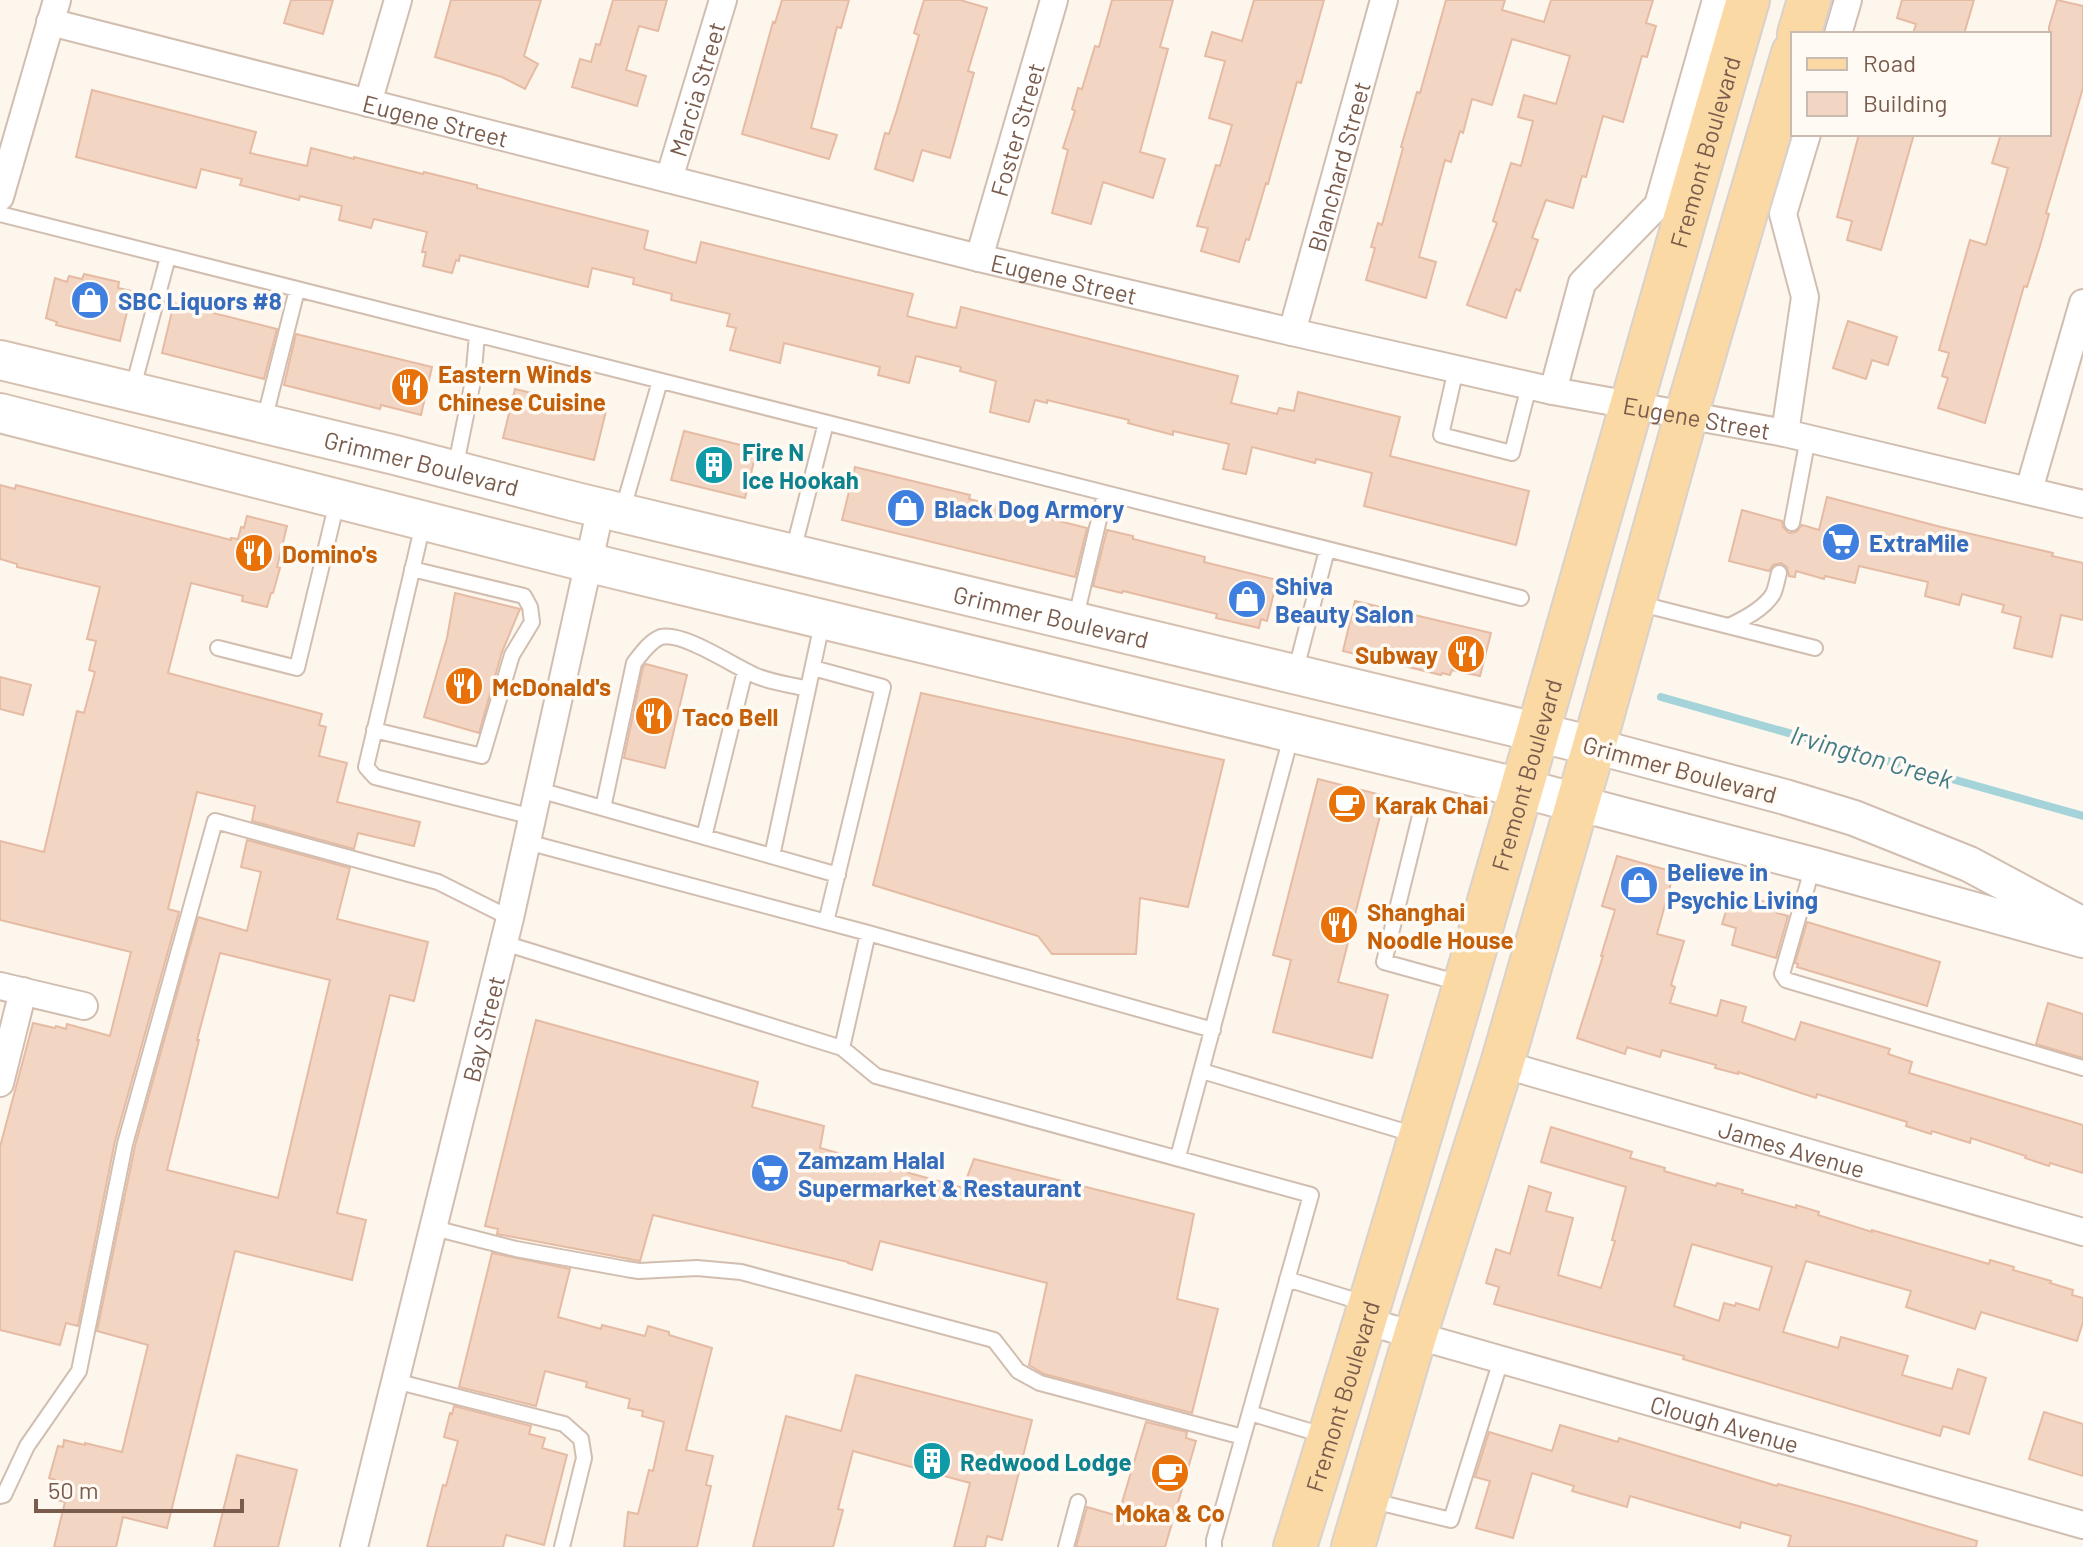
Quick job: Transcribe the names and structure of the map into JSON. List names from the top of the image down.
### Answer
{
  "streets": {
    "main road": ["Fremont Boulevard", "Grimmer Boulevard"],
    "street": [
      "Marcia Street",
      "Eugene Street",
      "Foster Street",
      "Blanchard Street",
      "Bay Street",
      "James Avenue",
      "Clough Avenue"
    ]
  },
  "crossings": [
    ["Marcia Street", "Eugene Street"],
    ["Eugene Street", "Foster Street"],
    ["Eugene Street", "Fremont Boulevard"],
    ["Eugene Street", "Blanchard Street"],
    ["Fremont Boulevard", "Grimmer Boulevard"],
    ["Fremont Boulevard", "Clough Avenue"],
    ["Grimmer Boulevard", "Bay Street"]
  ],
  "water": ["Irvington Creek"],
  "places": {
    "shop": [
      "SBC Liquors #8",
      "Black Dog Armory",
      "Shiva Beauty Salon",
      "Believe in Psychic Living"
    ],
    "restaurant": [
      "Eastern Winds Chinese Cuisine",
      "Domino's",
      "Subway",
      "McDonald's",
      "Taco Bell",
      "Shanghai Noodle House"
    ],
    "building": ["Fire N Ice Hookah", "Redwood Lodge"],
    "supermarket": ["ExtraMile", "Zamzam Halal Supermarket & Restaurant"],
    "cafe": ["Karak Chai", "Moka & Co"]
  },
  "legend": ["Road", "Building"],
  "scale_bar": "50 m"
}
